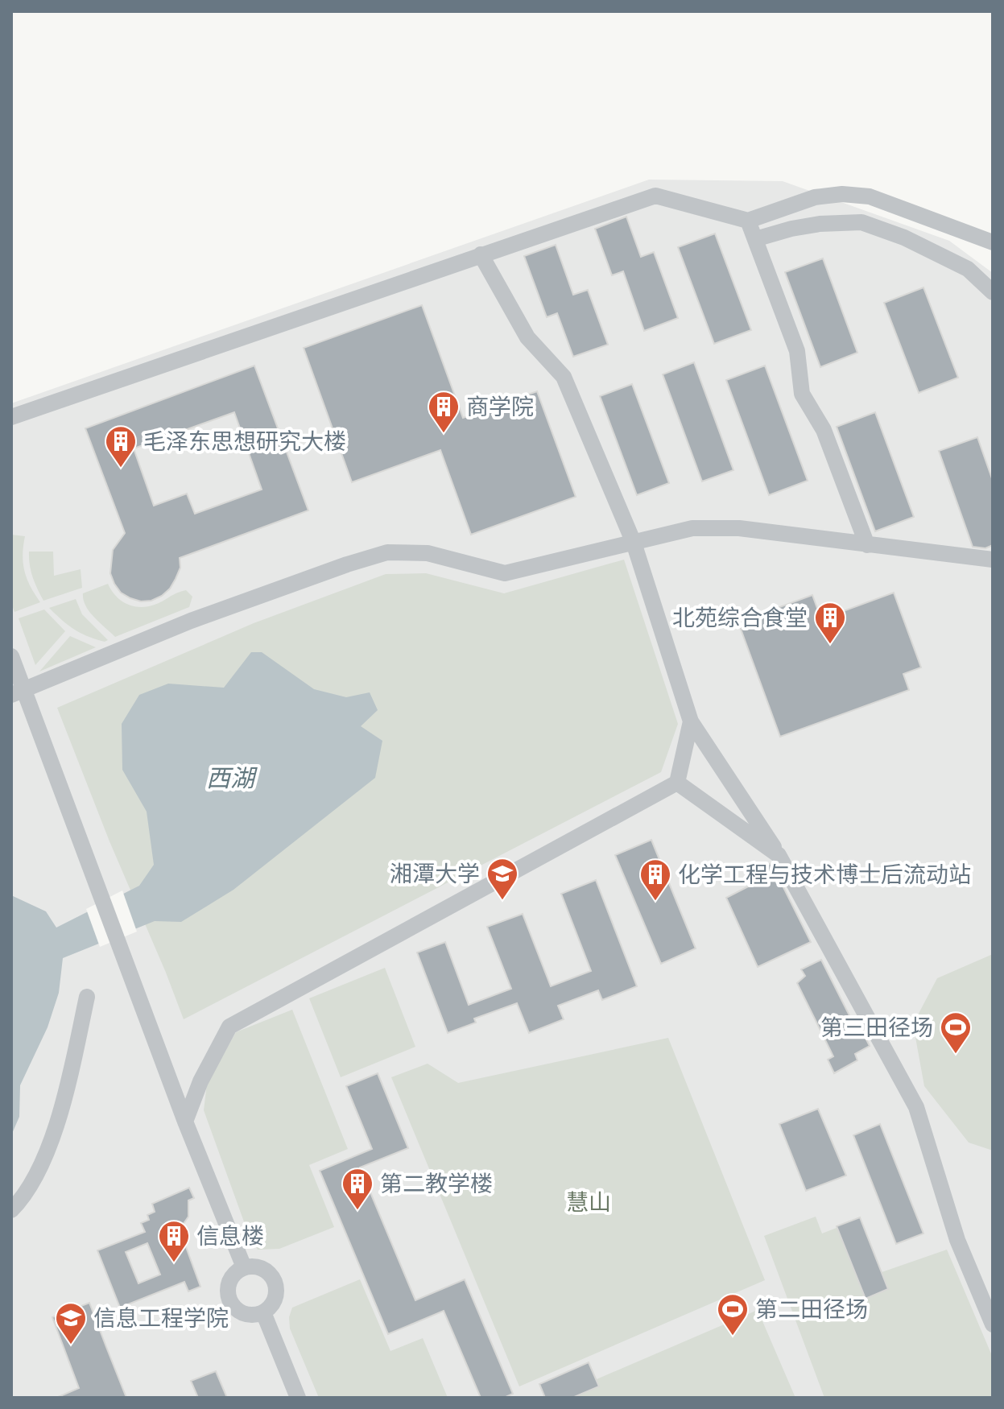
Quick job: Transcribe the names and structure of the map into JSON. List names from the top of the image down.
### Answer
{
  "water": ["西湖"],
  "parks": ["慧山"],
  "places": {
    "building": [
      "商学院",
      "毛泽东思想研究大楼",
      "北苑综合食堂",
      "化学工程与技术博士后流动站",
      "第二教学楼",
      "信息楼"
    ],
    "school or university": ["湘潭大学", "信息工程学院"],
    "sports": ["第三田径场", "第二田径场"]
  }
}
